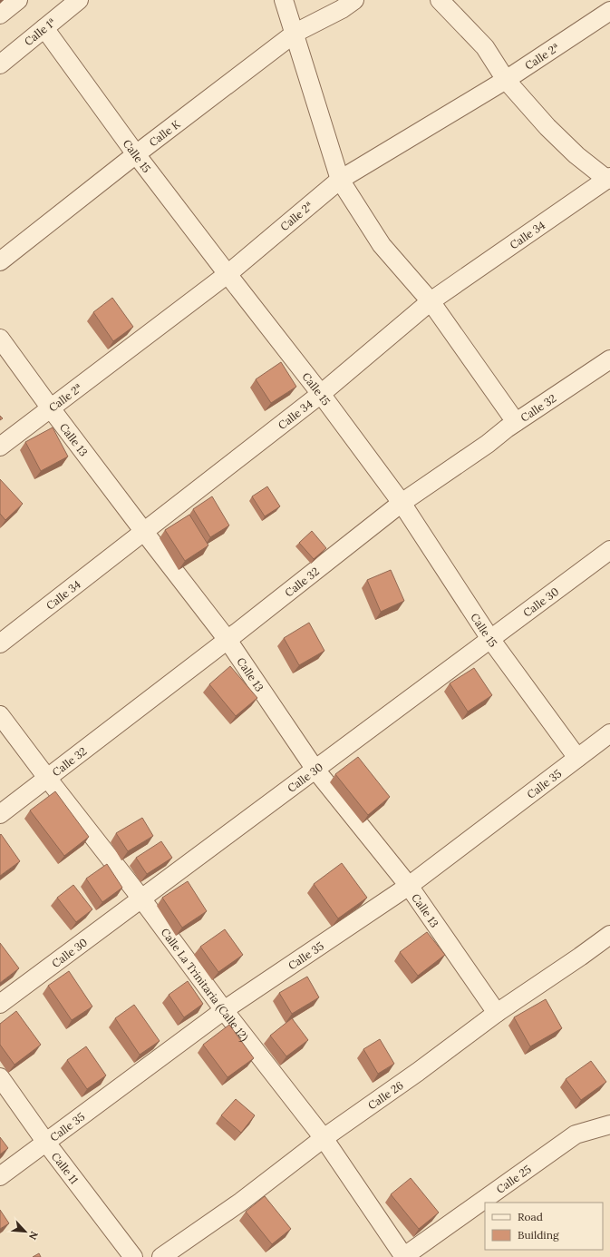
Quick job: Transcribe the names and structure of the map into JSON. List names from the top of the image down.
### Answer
{
  "streets": {
    "street": [
      "Calle 1ª",
      "Calle 2ª",
      "Calle K",
      "Calle 15",
      "Calle 34",
      "Calle 32",
      "Calle 13",
      "Calle 30",
      "Calle 35",
      "Calle La Trinitaria (Calle 12)",
      "Calle 26",
      "Calle 11",
      "Calle 25"
    ]
  },
  "crossings": [
    ["Calle 1ª", "Calle 15"],
    ["Calle 2ª", "Calle 15"],
    ["Calle 2ª", "Calle 13"],
    ["Calle K", "Calle 15"],
    ["Calle 15", "Calle 34"],
    ["Calle 15", "Calle 32"],
    ["Calle 15", "Calle 30"],
    ["Calle 15", "Calle 35"],
    ["Calle 34", "Calle 13"],
    ["Calle 32", "Calle 13"],
    ["Calle 32", "Calle La Trinitaria (Calle 12)"],
    ["Calle 13", "Calle 30"],
    ["Calle 13", "Calle 35"],
    ["Calle 13", "Calle 26"],
    ["Calle 30", "Calle La Trinitaria (Calle 12)"],
    ["Calle 35", "Calle La Trinitaria (Calle 12)"],
    ["Calle 35", "Calle 11"],
    ["Calle La Trinitaria (Calle 12)", "Calle 26"],
    ["Calle La Trinitaria (Calle 12)", "Calle 25"]
  ],
  "legend": ["Road", "Building"],
  "north": "bottom right"
}
